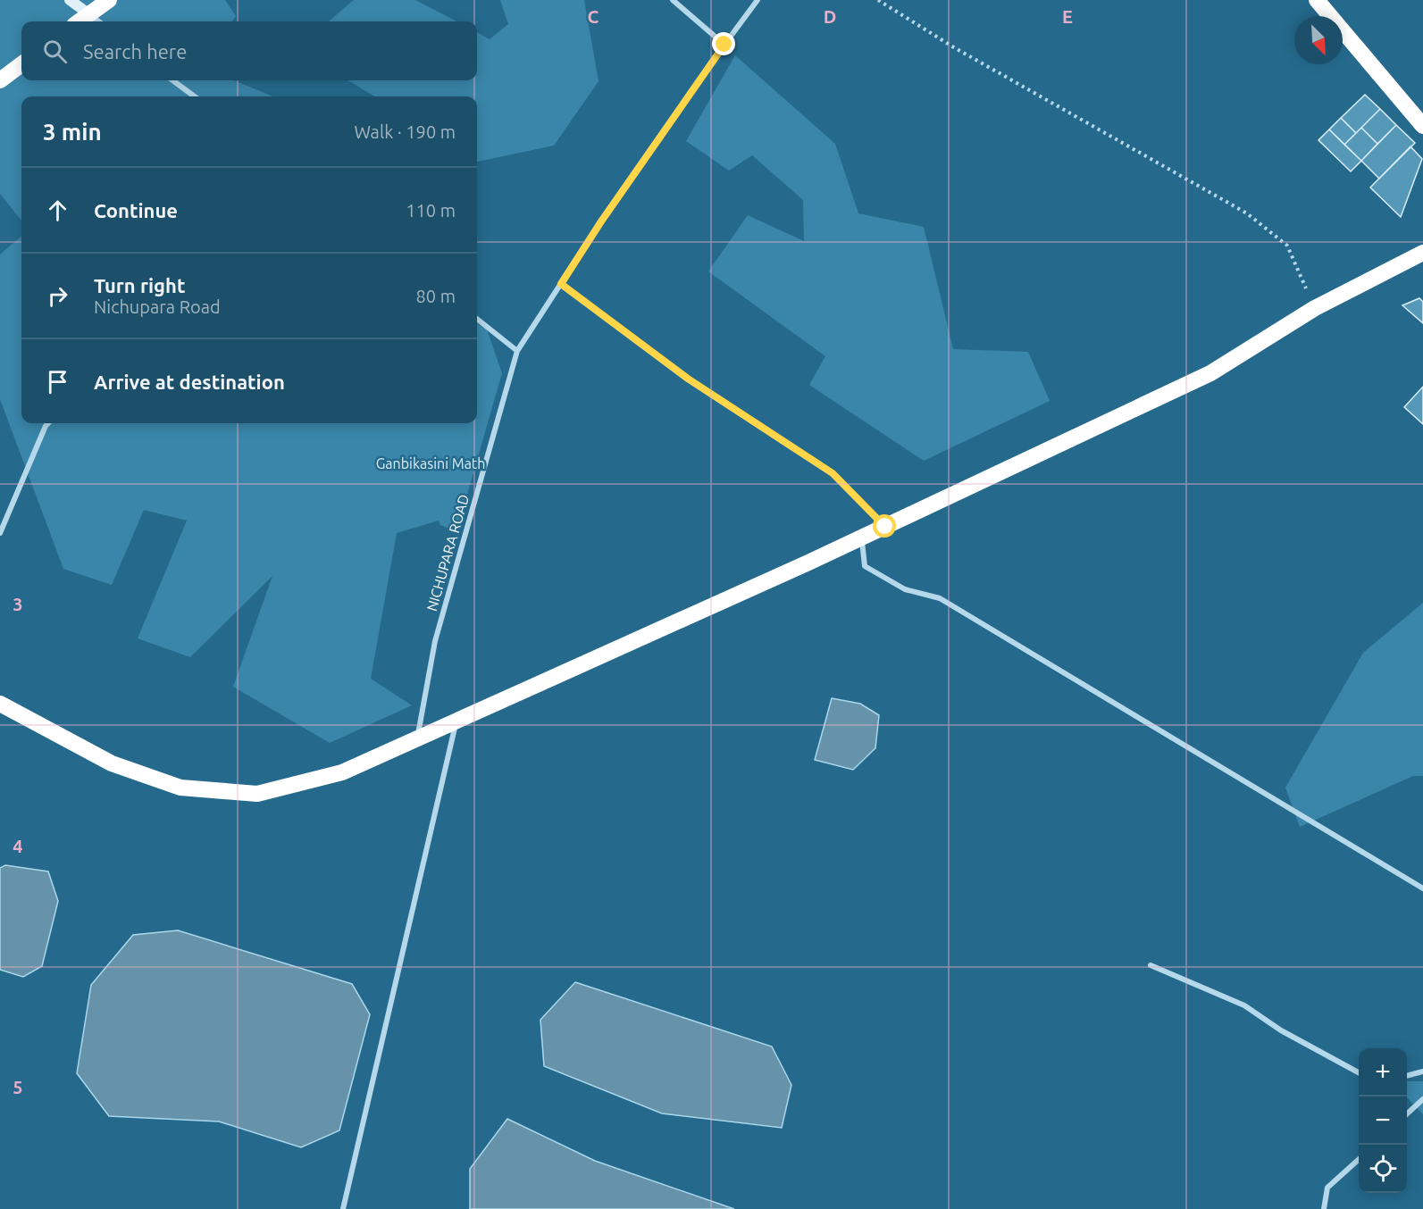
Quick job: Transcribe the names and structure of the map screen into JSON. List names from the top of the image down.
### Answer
{
  "streets": {
    "street": ["NICHUPARA ROAD"]
  },
  "parks": ["Ganbikasini Math"],
  "north": "bottom right",
  "page": {
    "search": "Search here",
    "heading": ["3 min", "Walk · 190 m"],
    "list": [
      ["Continue", "110 m"],
      ["Turn right", "Nichupara Road", "80 m"],
      "Arrive at destination"
    ],
    "map_buttons": ["+", "−"]
  },
  "grid": {
    "columns": ["C", "D", "E"],
    "rows": ["3", "4", "5"]
  }
}
